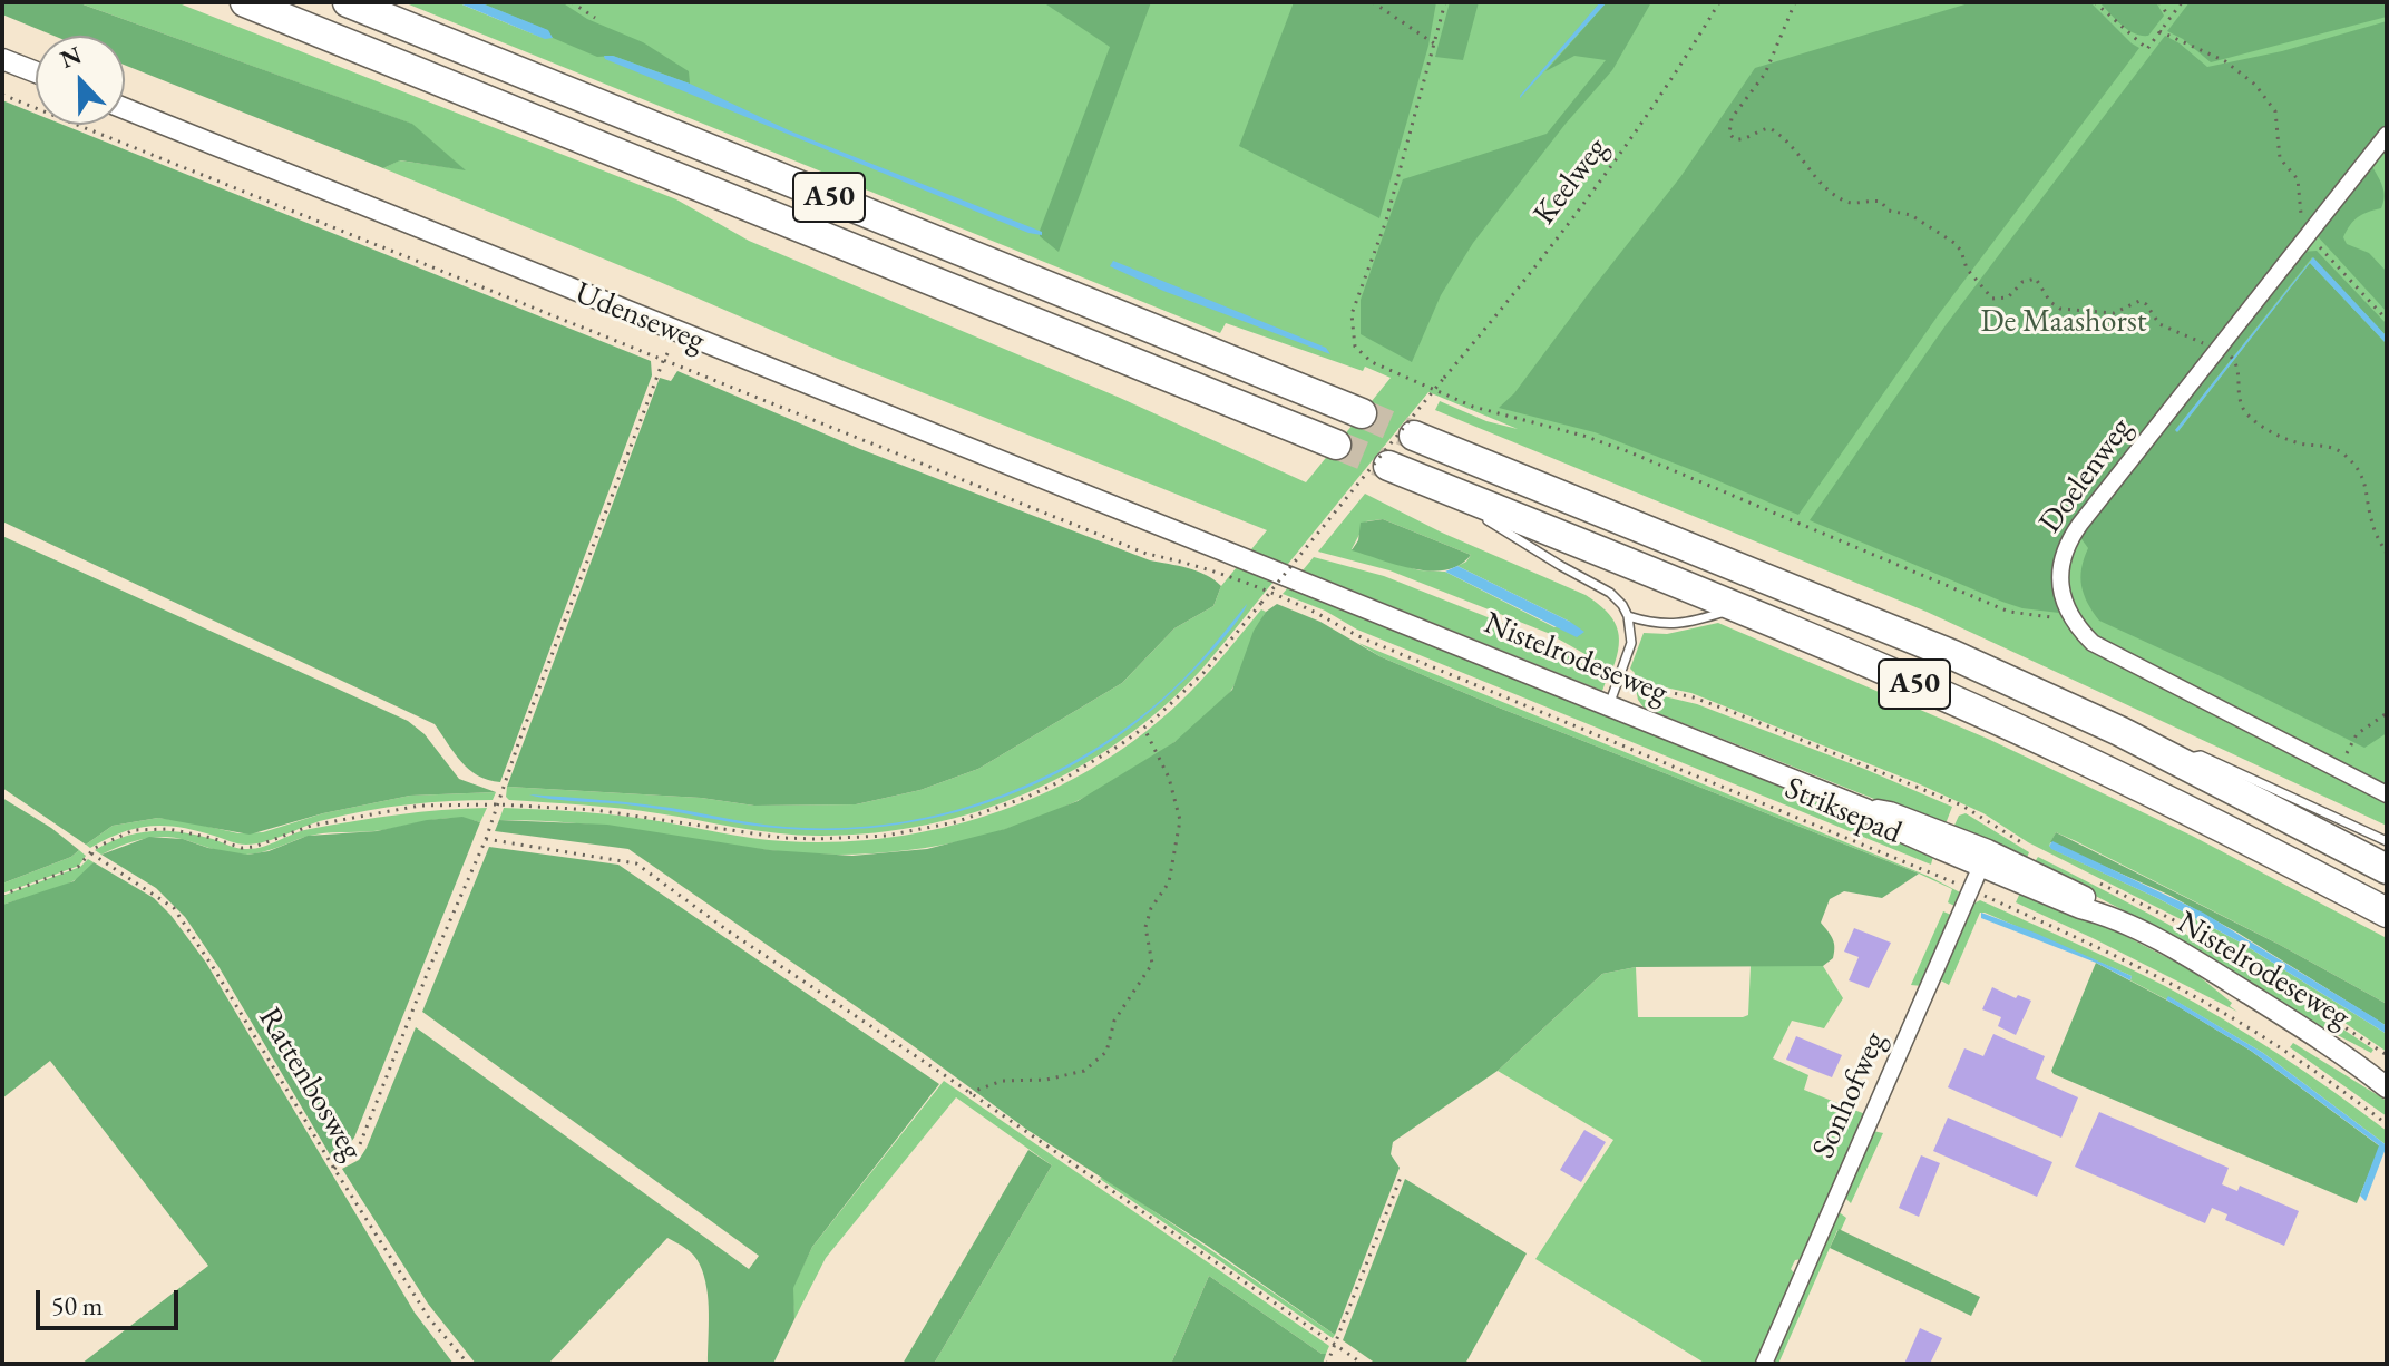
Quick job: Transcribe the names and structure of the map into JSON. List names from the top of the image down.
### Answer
{
  "streets": {
    "highway": ["A50"],
    "street": [
      "Udenseweg",
      "Doelenweg",
      "Nistelrodeseweg",
      "Sonhofweg"
    ],
    "path": ["Keelweg", "Striksepad", "Rattenbosweg"]
  },
  "crossings": [
    ["Keelweg", "Rattenbosweg"],
    ["Udenseweg", "Nistelrodeseweg"],
    ["Udenseweg", "Striksepad"],
    ["Nistelrodeseweg", "Sonhofweg"],
    ["Striksepad", "Sonhofweg"]
  ],
  "parks": ["De Maashorst"],
  "scale_bar": "50 m",
  "north": "top"
}
